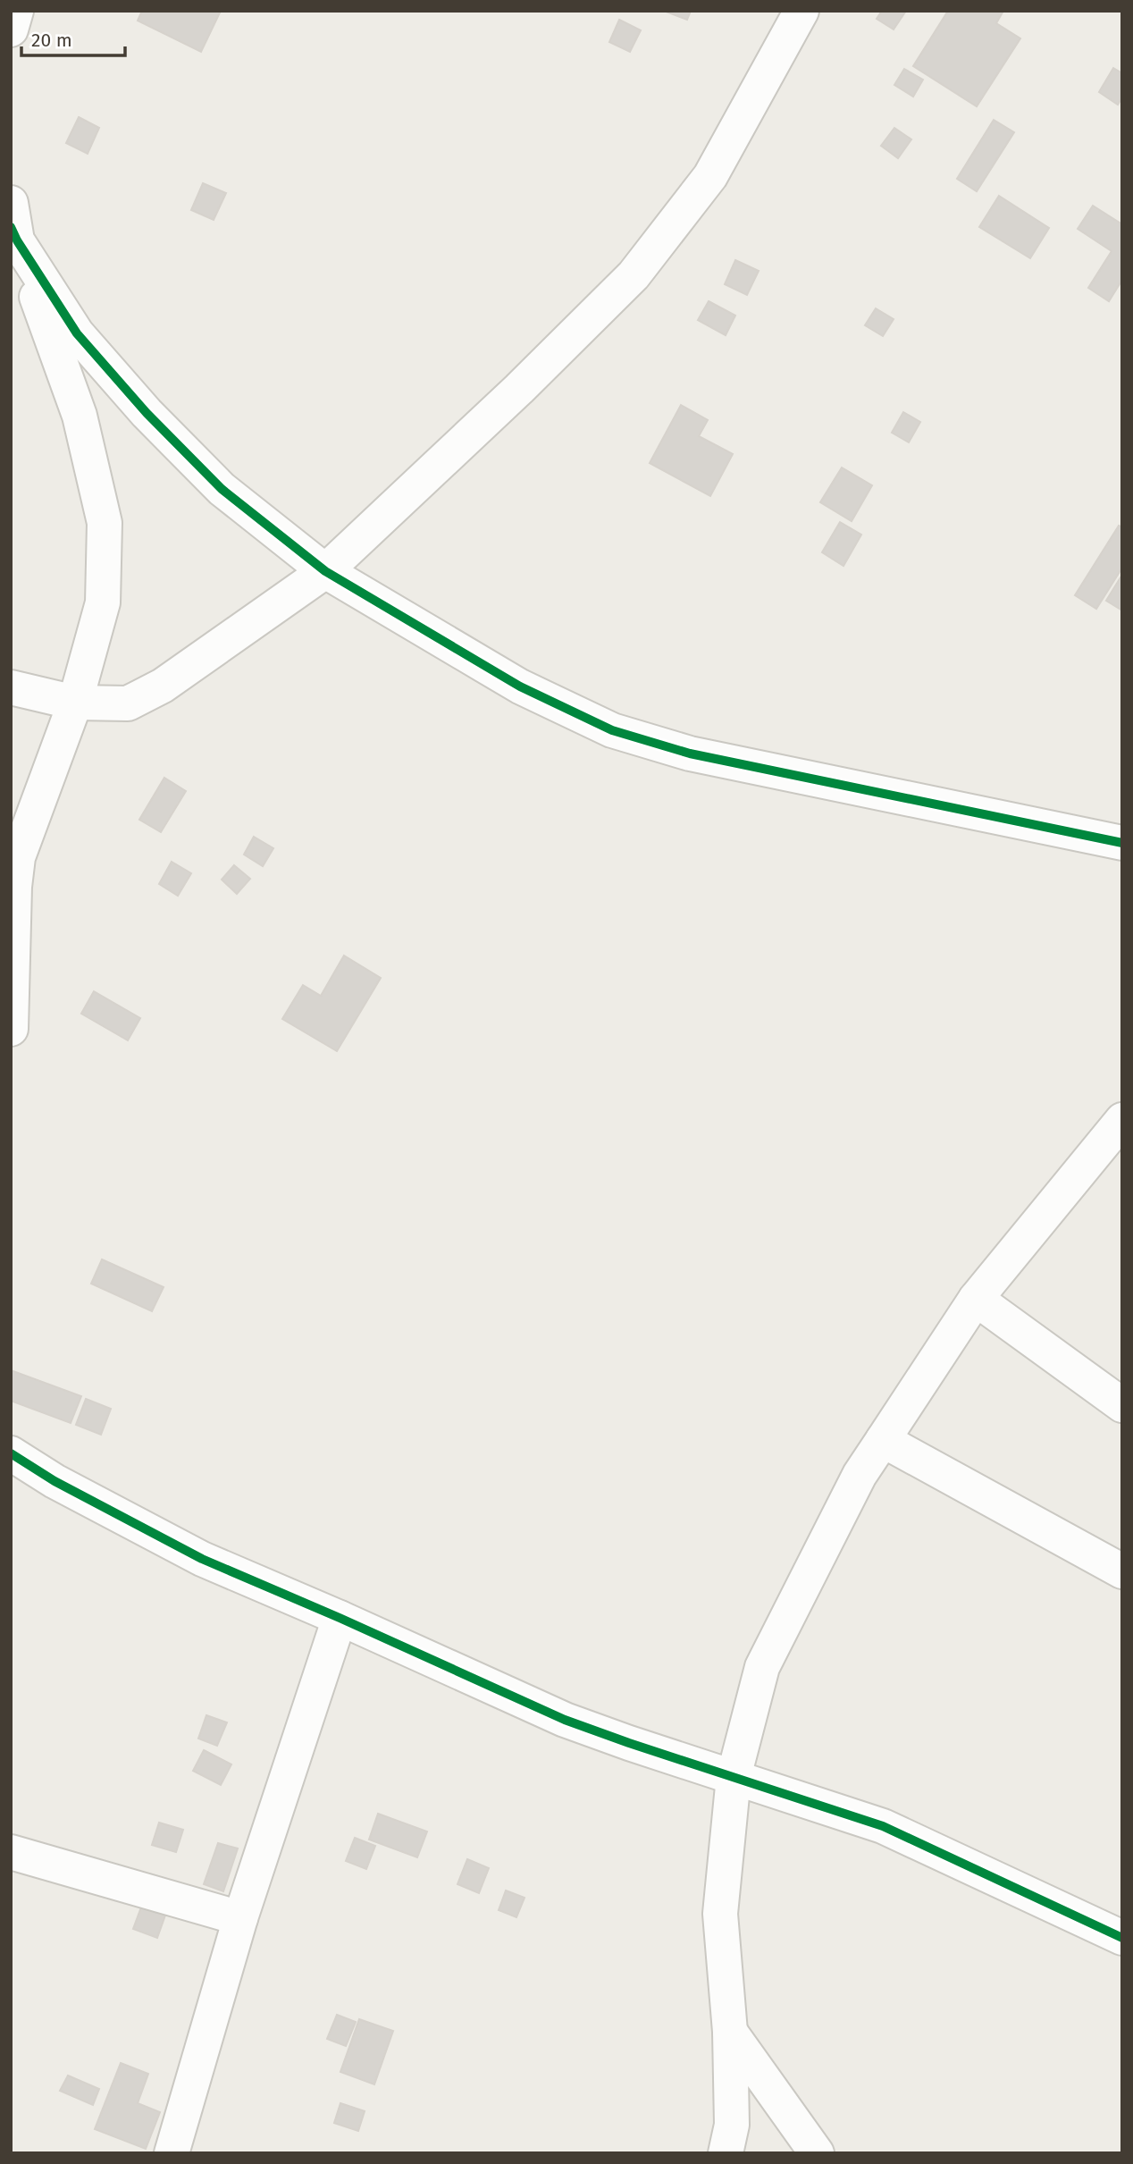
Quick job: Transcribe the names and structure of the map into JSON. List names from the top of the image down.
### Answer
{
  "scale_bar": "20 m"
}
